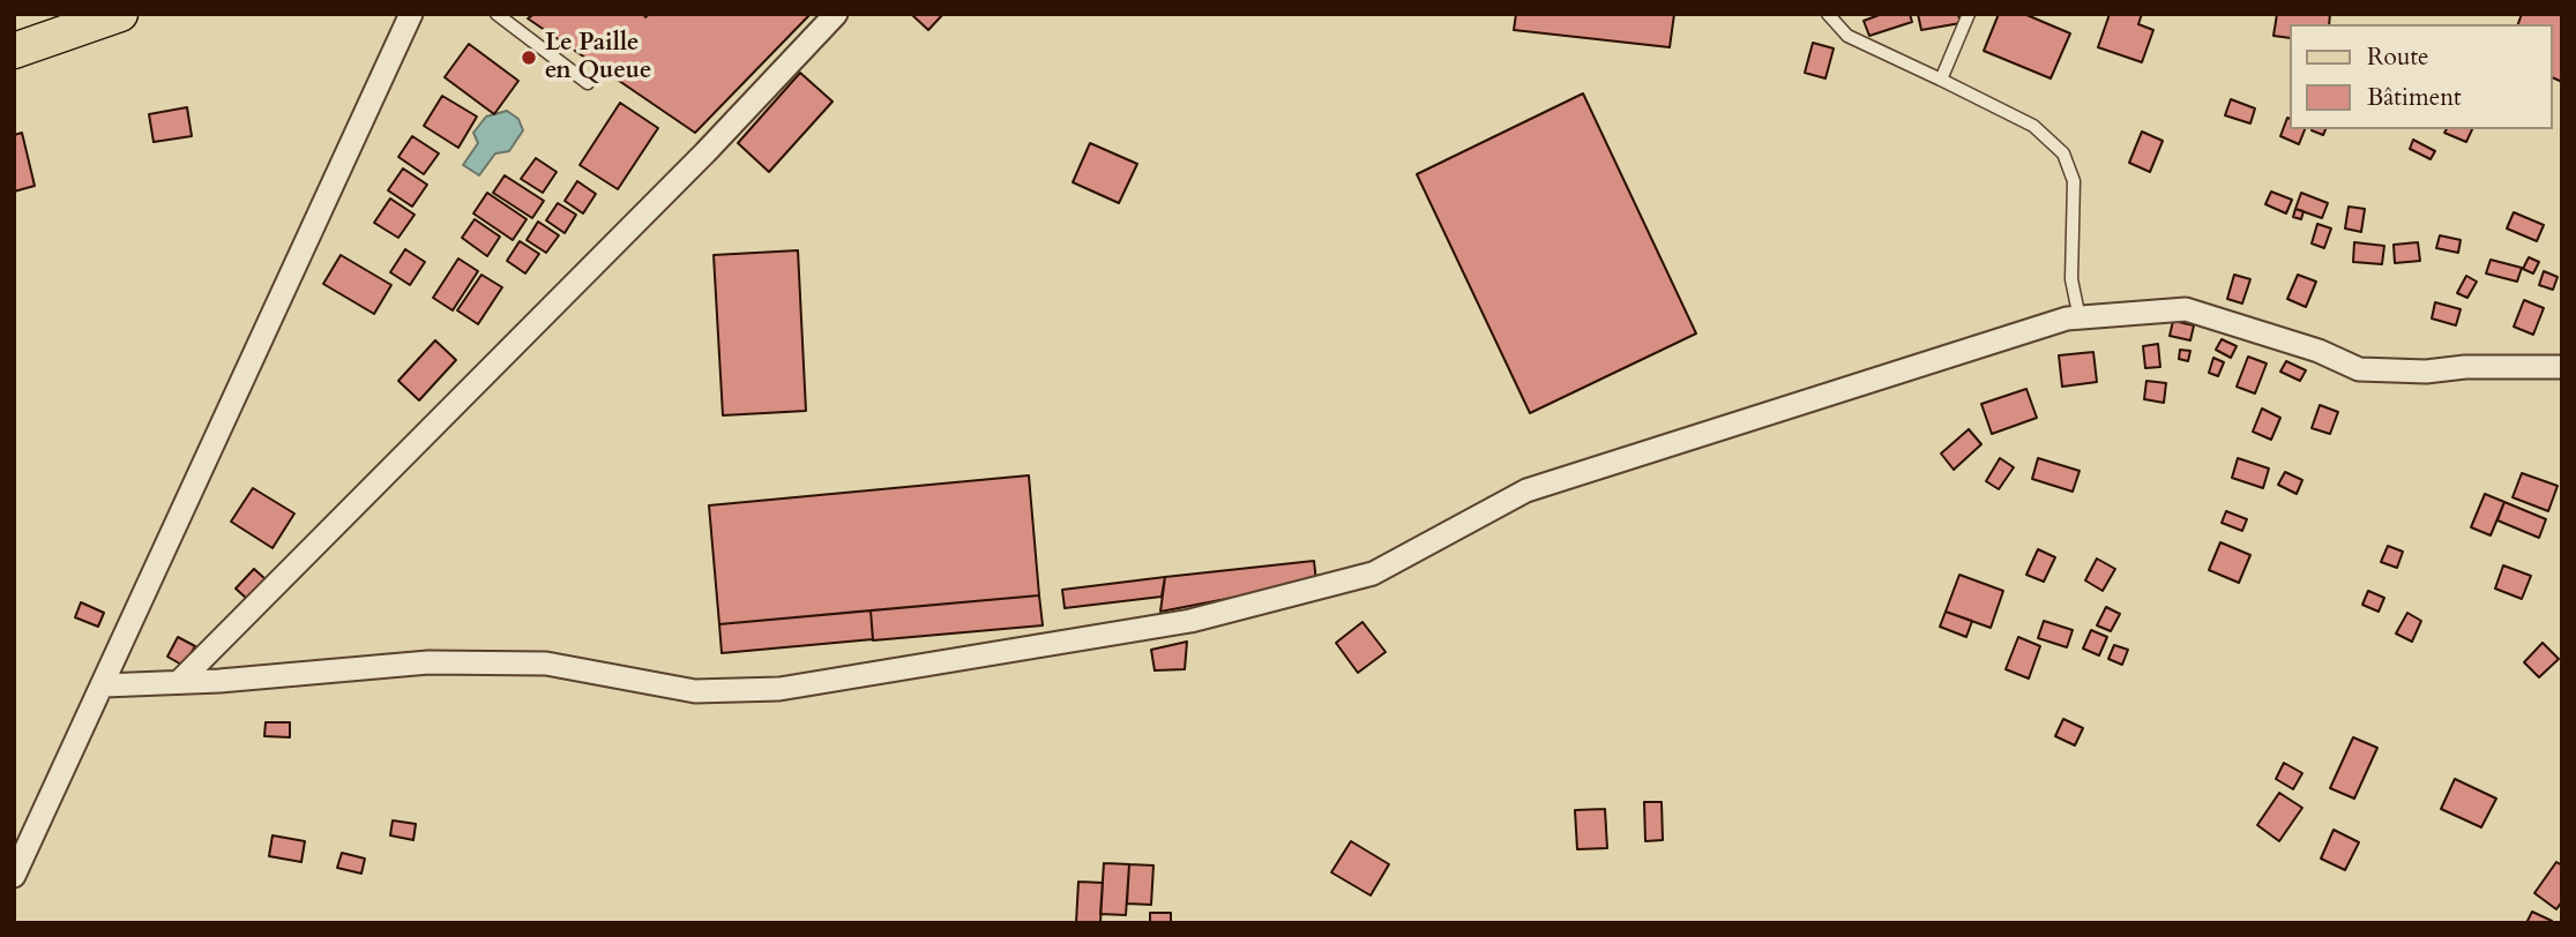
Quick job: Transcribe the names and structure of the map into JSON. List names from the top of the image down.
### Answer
{
  "places": ["Le Paille en Queue"],
  "legend": ["Route", "Bâtiment"]
}
